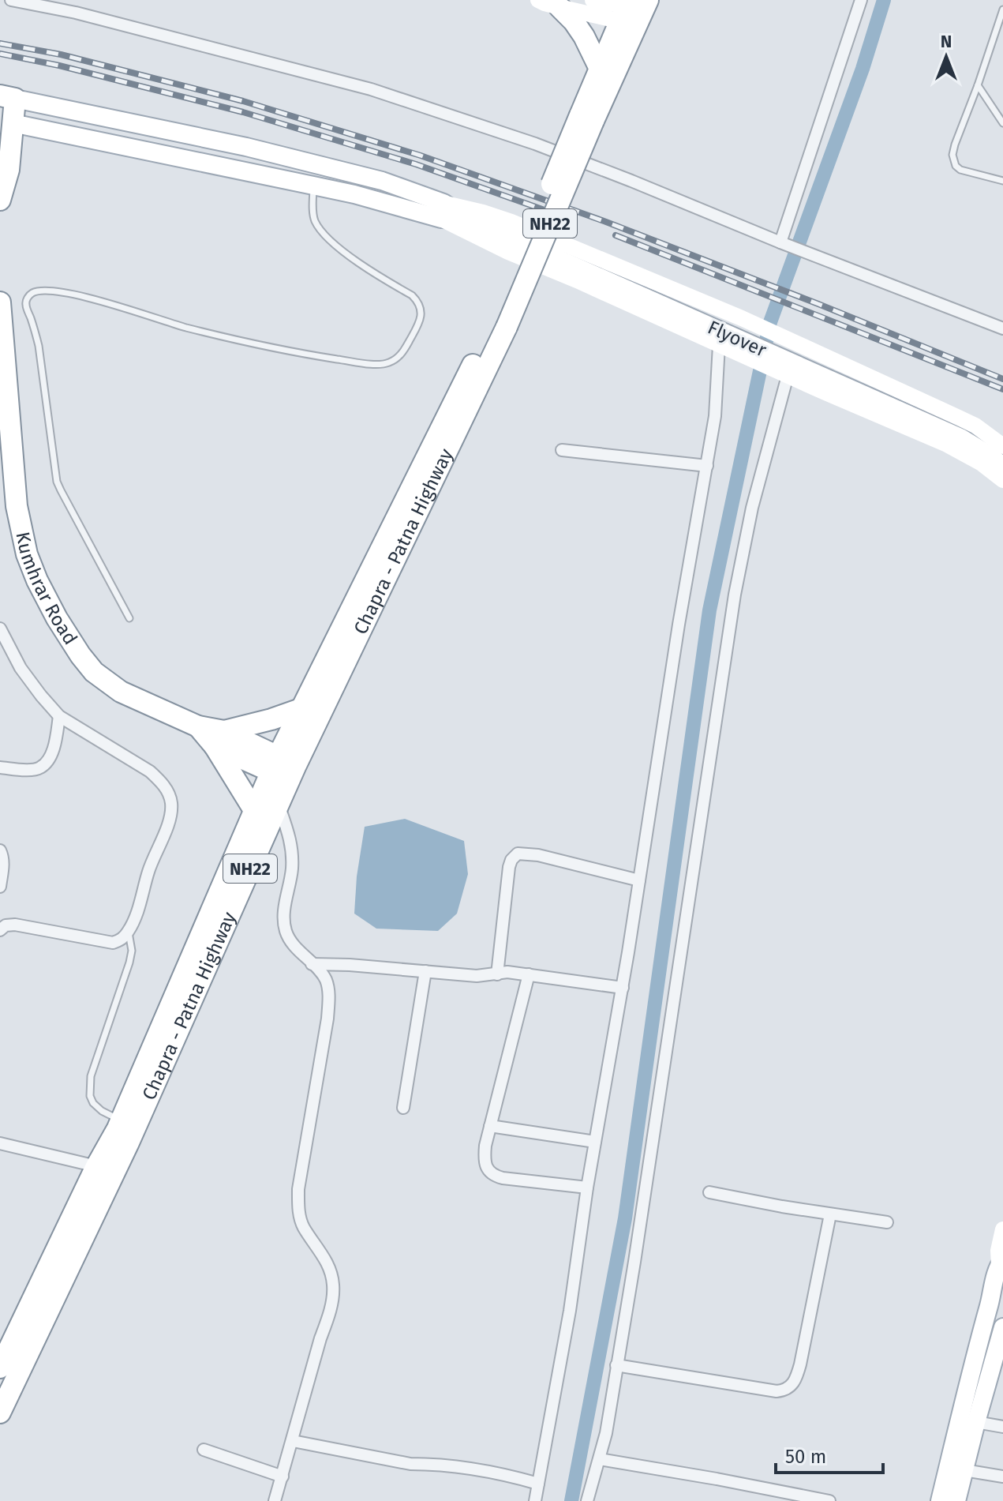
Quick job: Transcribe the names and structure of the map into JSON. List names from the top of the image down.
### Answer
{
  "streets": {
    "highway": ["NH22", "Chapra - Patna Highway", "Kumhrar Road"],
    "main road": ["Flyover"]
  },
  "crossings": [
    ["NH22", "Chapra - Patna Highway"],
    ["Chapra - Patna Highway", "Kumhrar Road"]
  ],
  "scale_bar": "50 m",
  "north": "top"
}
